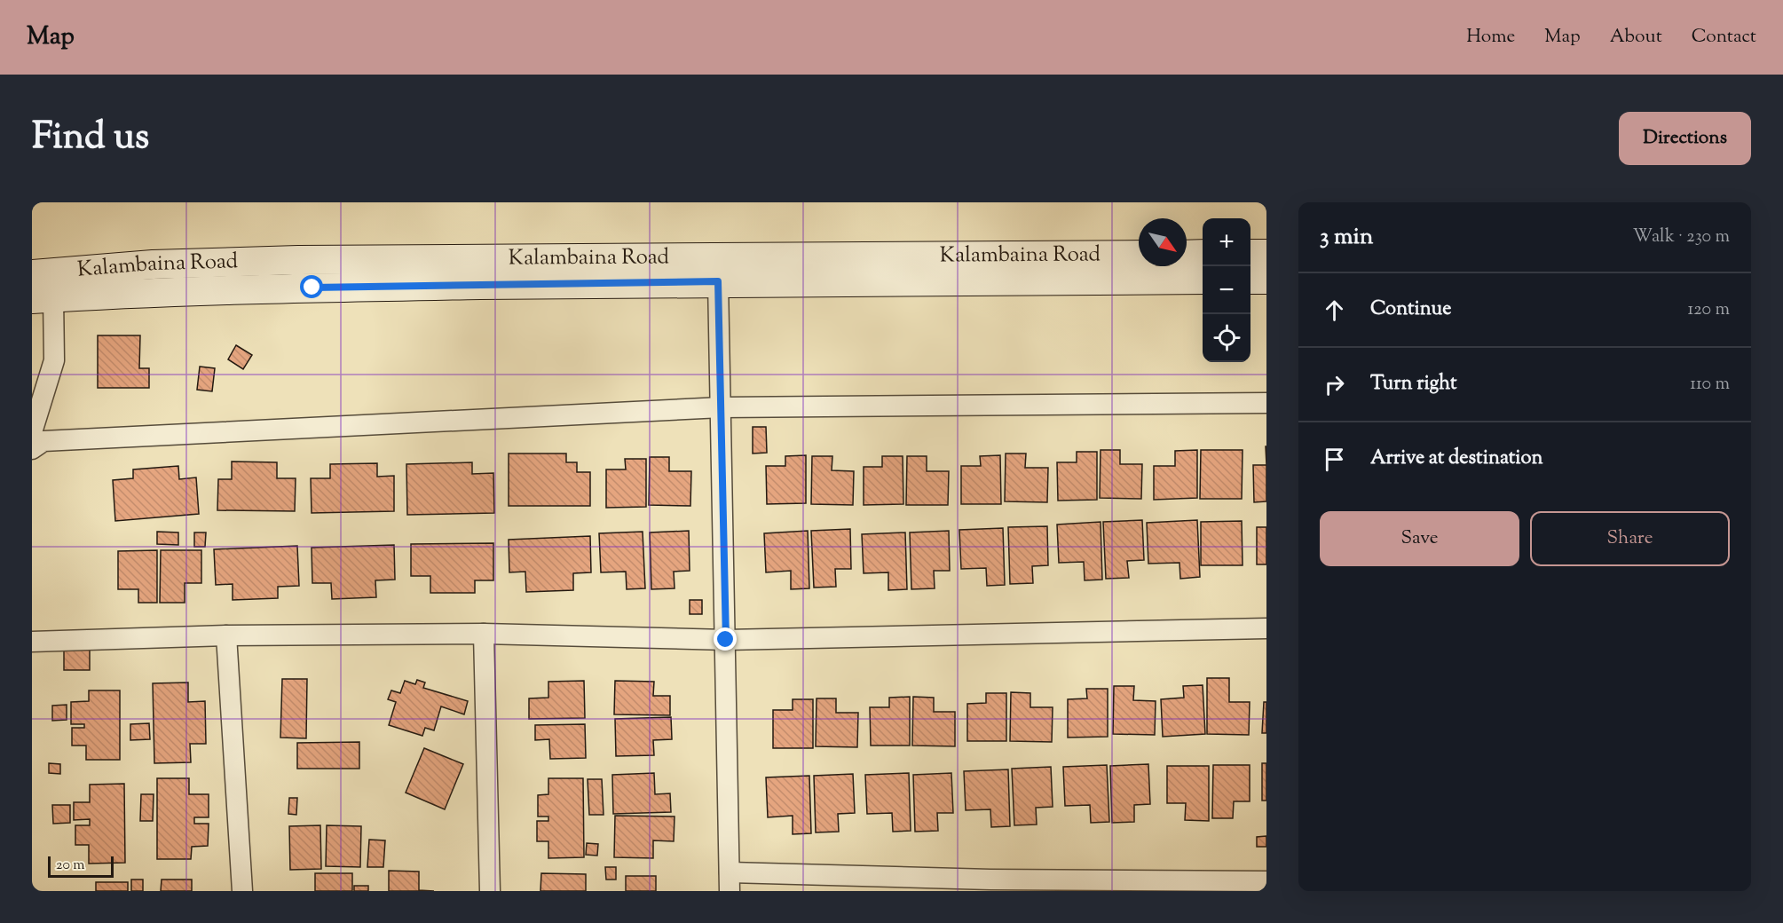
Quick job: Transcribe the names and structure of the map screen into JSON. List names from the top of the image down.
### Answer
{
  "streets": {
    "main road": ["Kalambaina Road"]
  },
  "scale_bar": "20 m",
  "north": "bottom right",
  "page": {
    "header": "Map",
    "nav": [
      "Home",
      "Map",
      "About",
      "Contact"
    ],
    "title": "Find us",
    "buttons": [
      "Directions",
      ["Save", "Share"]
    ],
    "heading": ["3 min", "Walk · 230 m"],
    "map_buttons": ["+", "−"],
    "list": [
      ["Continue", "120 m"],
      ["Turn right", "110 m"],
      "Arrive at destination"
    ],
    "scale": "20 m"
  }
}
